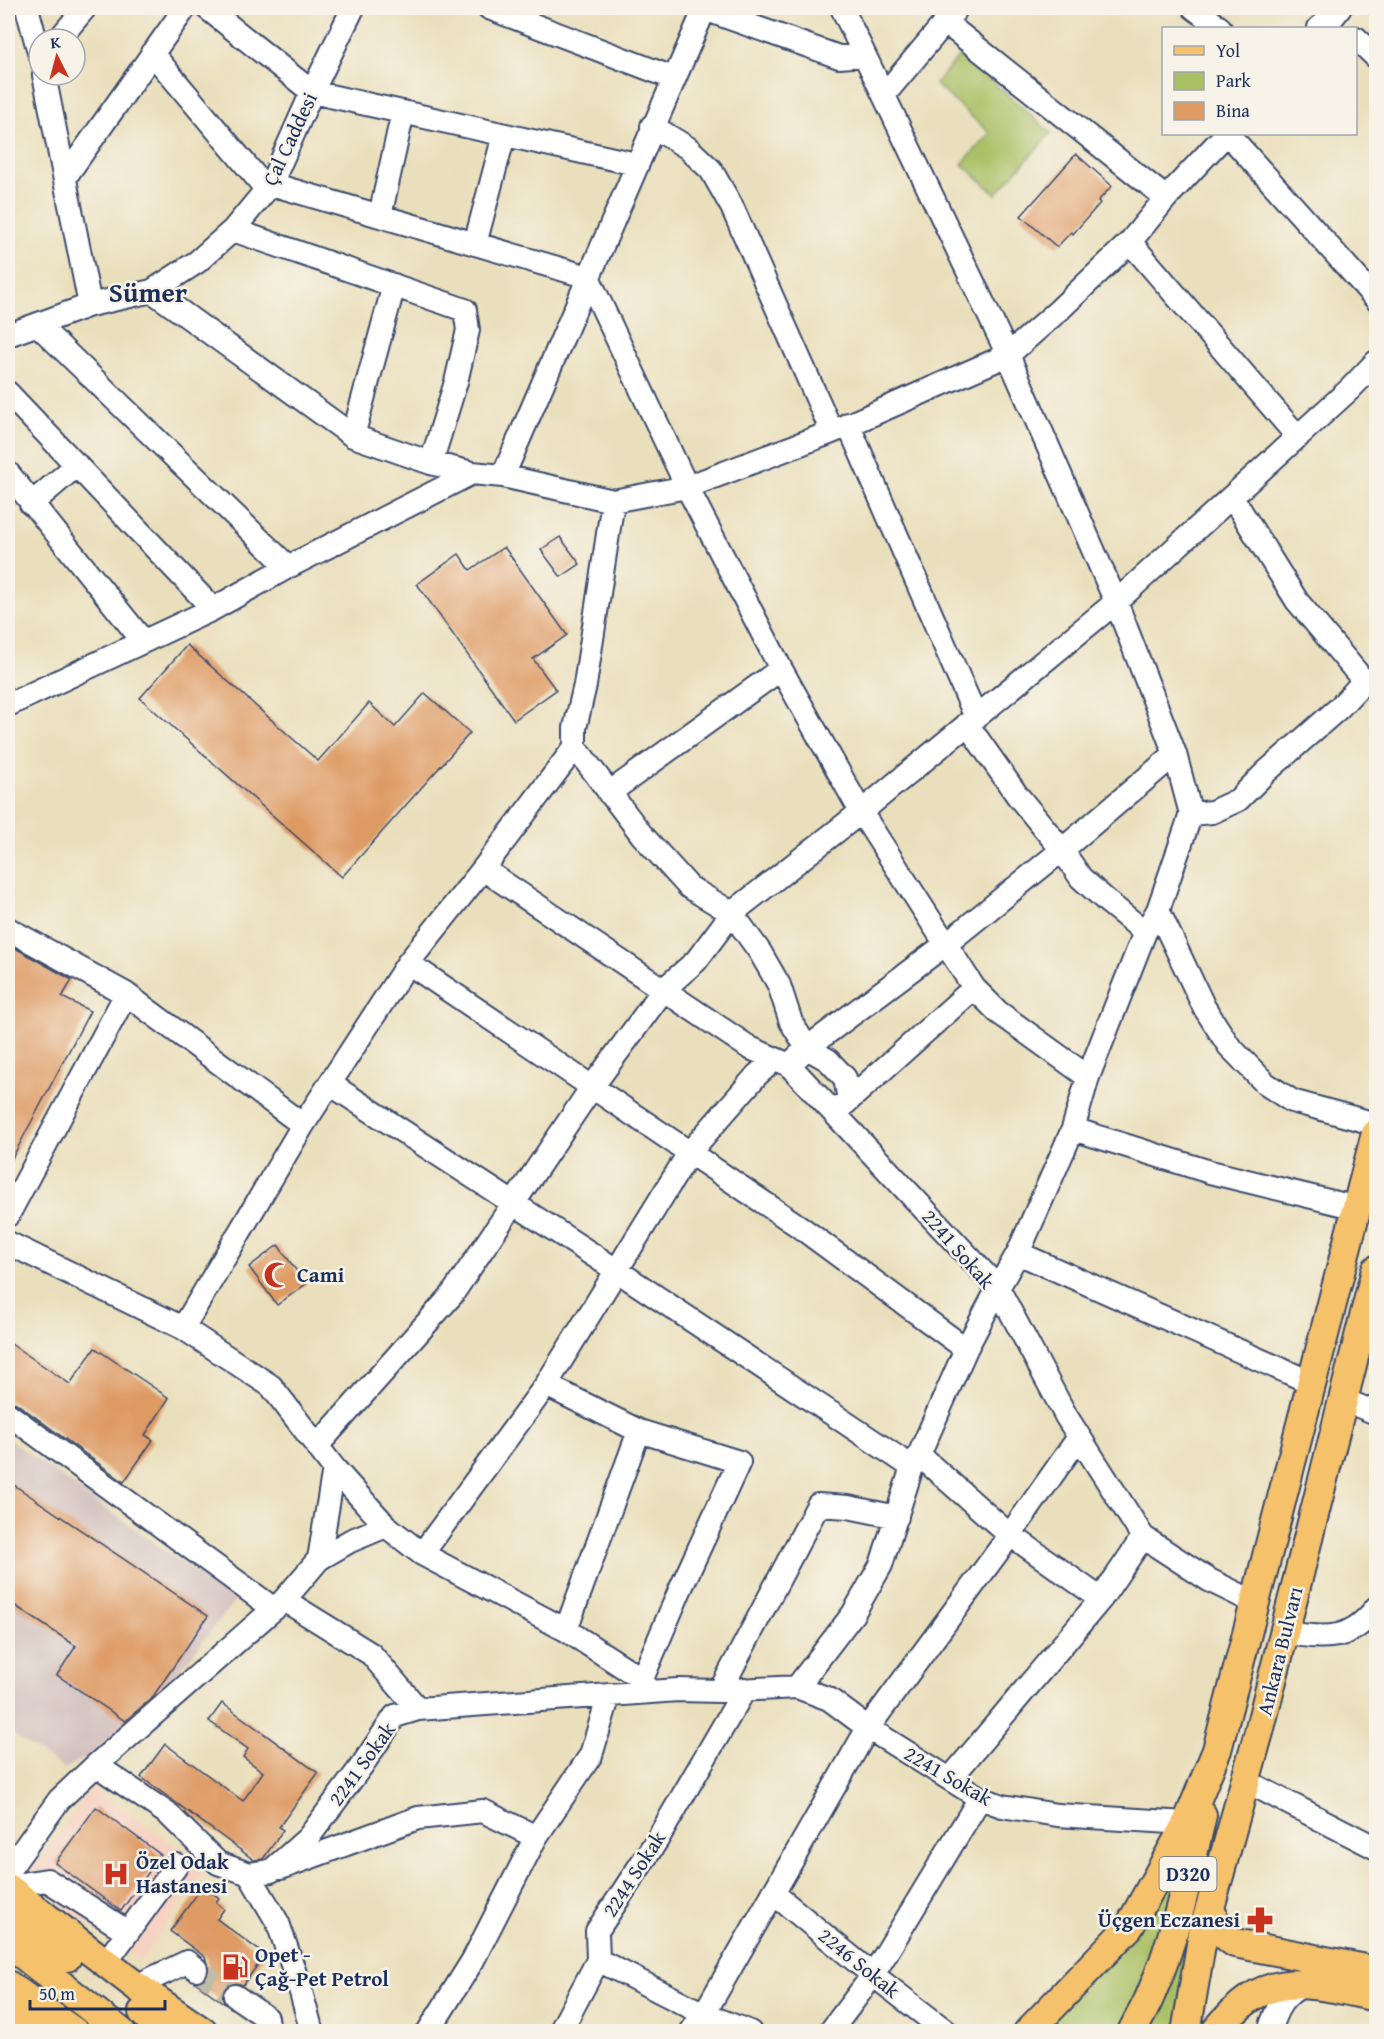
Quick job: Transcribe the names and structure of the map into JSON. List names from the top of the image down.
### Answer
{
  "streets": {
    "main road": ["Ankara Bulvarı", "D320"],
    "street": [
      "Çal Caddesi",
      "2241 Sokak",
      "2244 Sokak",
      "2246 Sokak"
    ]
  },
  "crossings": [
    ["2241 Sokak", "Ankara Bulvarı"],
    ["2241 Sokak", "2244 Sokak"]
  ],
  "districts": ["Sümer"],
  "places": {
    "mosque": ["Cami"],
    "hospital": ["Özel Odak Hastanesi"],
    "pharmacy": ["Üçgen Eczanesi"],
    "fuel station": ["Opet - Çağ-Pet Petrol"]
  },
  "legend": ["Yol", "Park", "Bina"],
  "scale_bar": "50 m",
  "north": "top"
}
